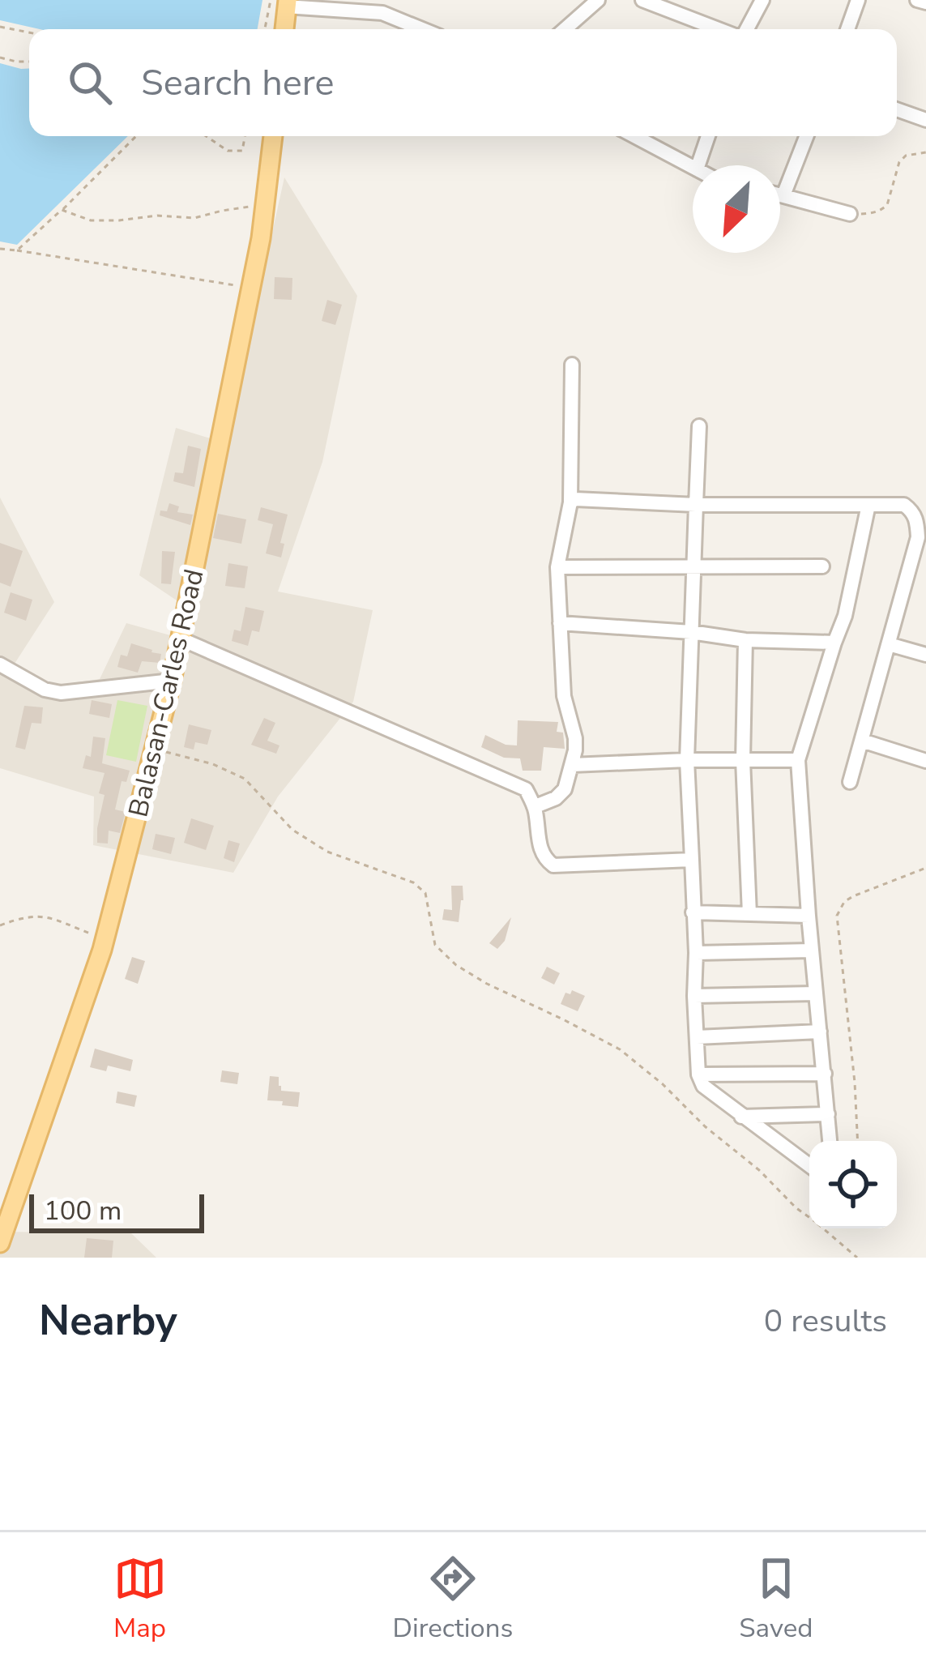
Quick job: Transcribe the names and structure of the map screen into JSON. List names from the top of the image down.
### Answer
{
  "streets": {
    "main road": ["Balasan-Carles Road"]
  },
  "scale_bar": "100 m",
  "north": "bottom left",
  "page": {
    "search": "Search here",
    "scale": "100 m",
    "heading": ["Nearby", "0 results"],
    "nav": ["Map", "Directions", "Saved"]
  }
}
